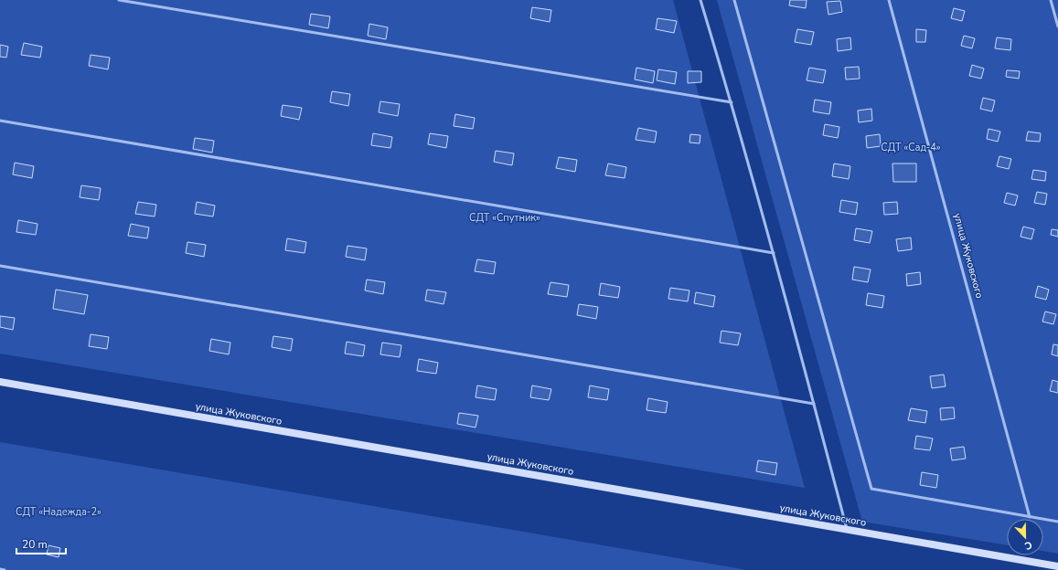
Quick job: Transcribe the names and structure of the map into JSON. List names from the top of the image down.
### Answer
{
  "streets": {
    "main road": ["улица Жуковского"]
  },
  "parks": ["СДТ «Сад-4»", "СДТ «Спутник»", "СДТ «Надежда-2»"],
  "scale_bar": "20 m",
  "north": "bottom"
}
